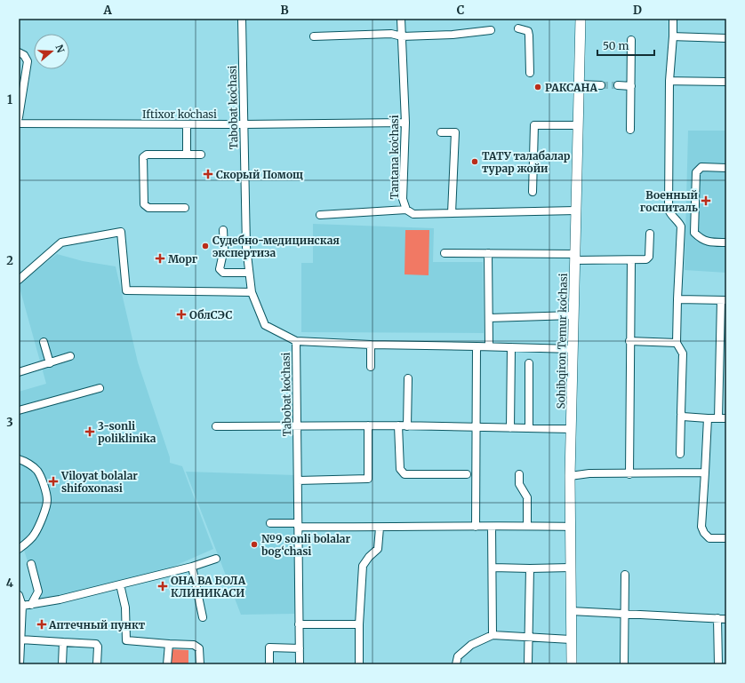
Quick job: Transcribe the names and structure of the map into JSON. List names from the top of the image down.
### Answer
{
  "streets": {
    "main road": ["Sohibqiron Temur koʻchasi"],
    "street": ["Tabobat koʻchasi", "Iftixor koʻchasi", "Tantana koʻchasi"]
  },
  "crossings": [
    ["Tabobat koʻchasi", "Iftixor koʻchasi"],
    ["Iftixor koʻchasi", "Tantana koʻchasi"],
    ["Tantana koʻchasi", "Sohibqiron Temur koʻchasi"]
  ],
  "places": {
    "other": [
      "РАКСАНА",
      "ТАТУ талабалар турар жойи",
      "Судебно-медицинская экспертиза",
      "№9 sonli bolalar bog‘chasi"
    ],
    "health": [
      "Скорый Помощ",
      "Военный госпиталь",
      "Морг",
      "ОблСЭС",
      "3-sonli poliklinika",
      "Viloyat bolalar shifoxonasi",
      "ОНА ВА БОЛА КЛИНИКАСИ",
      "Аптечный пункт"
    ]
  },
  "scale_bar": "50 m",
  "north": "right",
  "grid": {
    "columns": [
      "A",
      "B",
      "C",
      "D"
    ],
    "rows": [
      "1",
      "2",
      "3",
      "4"
    ]
  }
}
